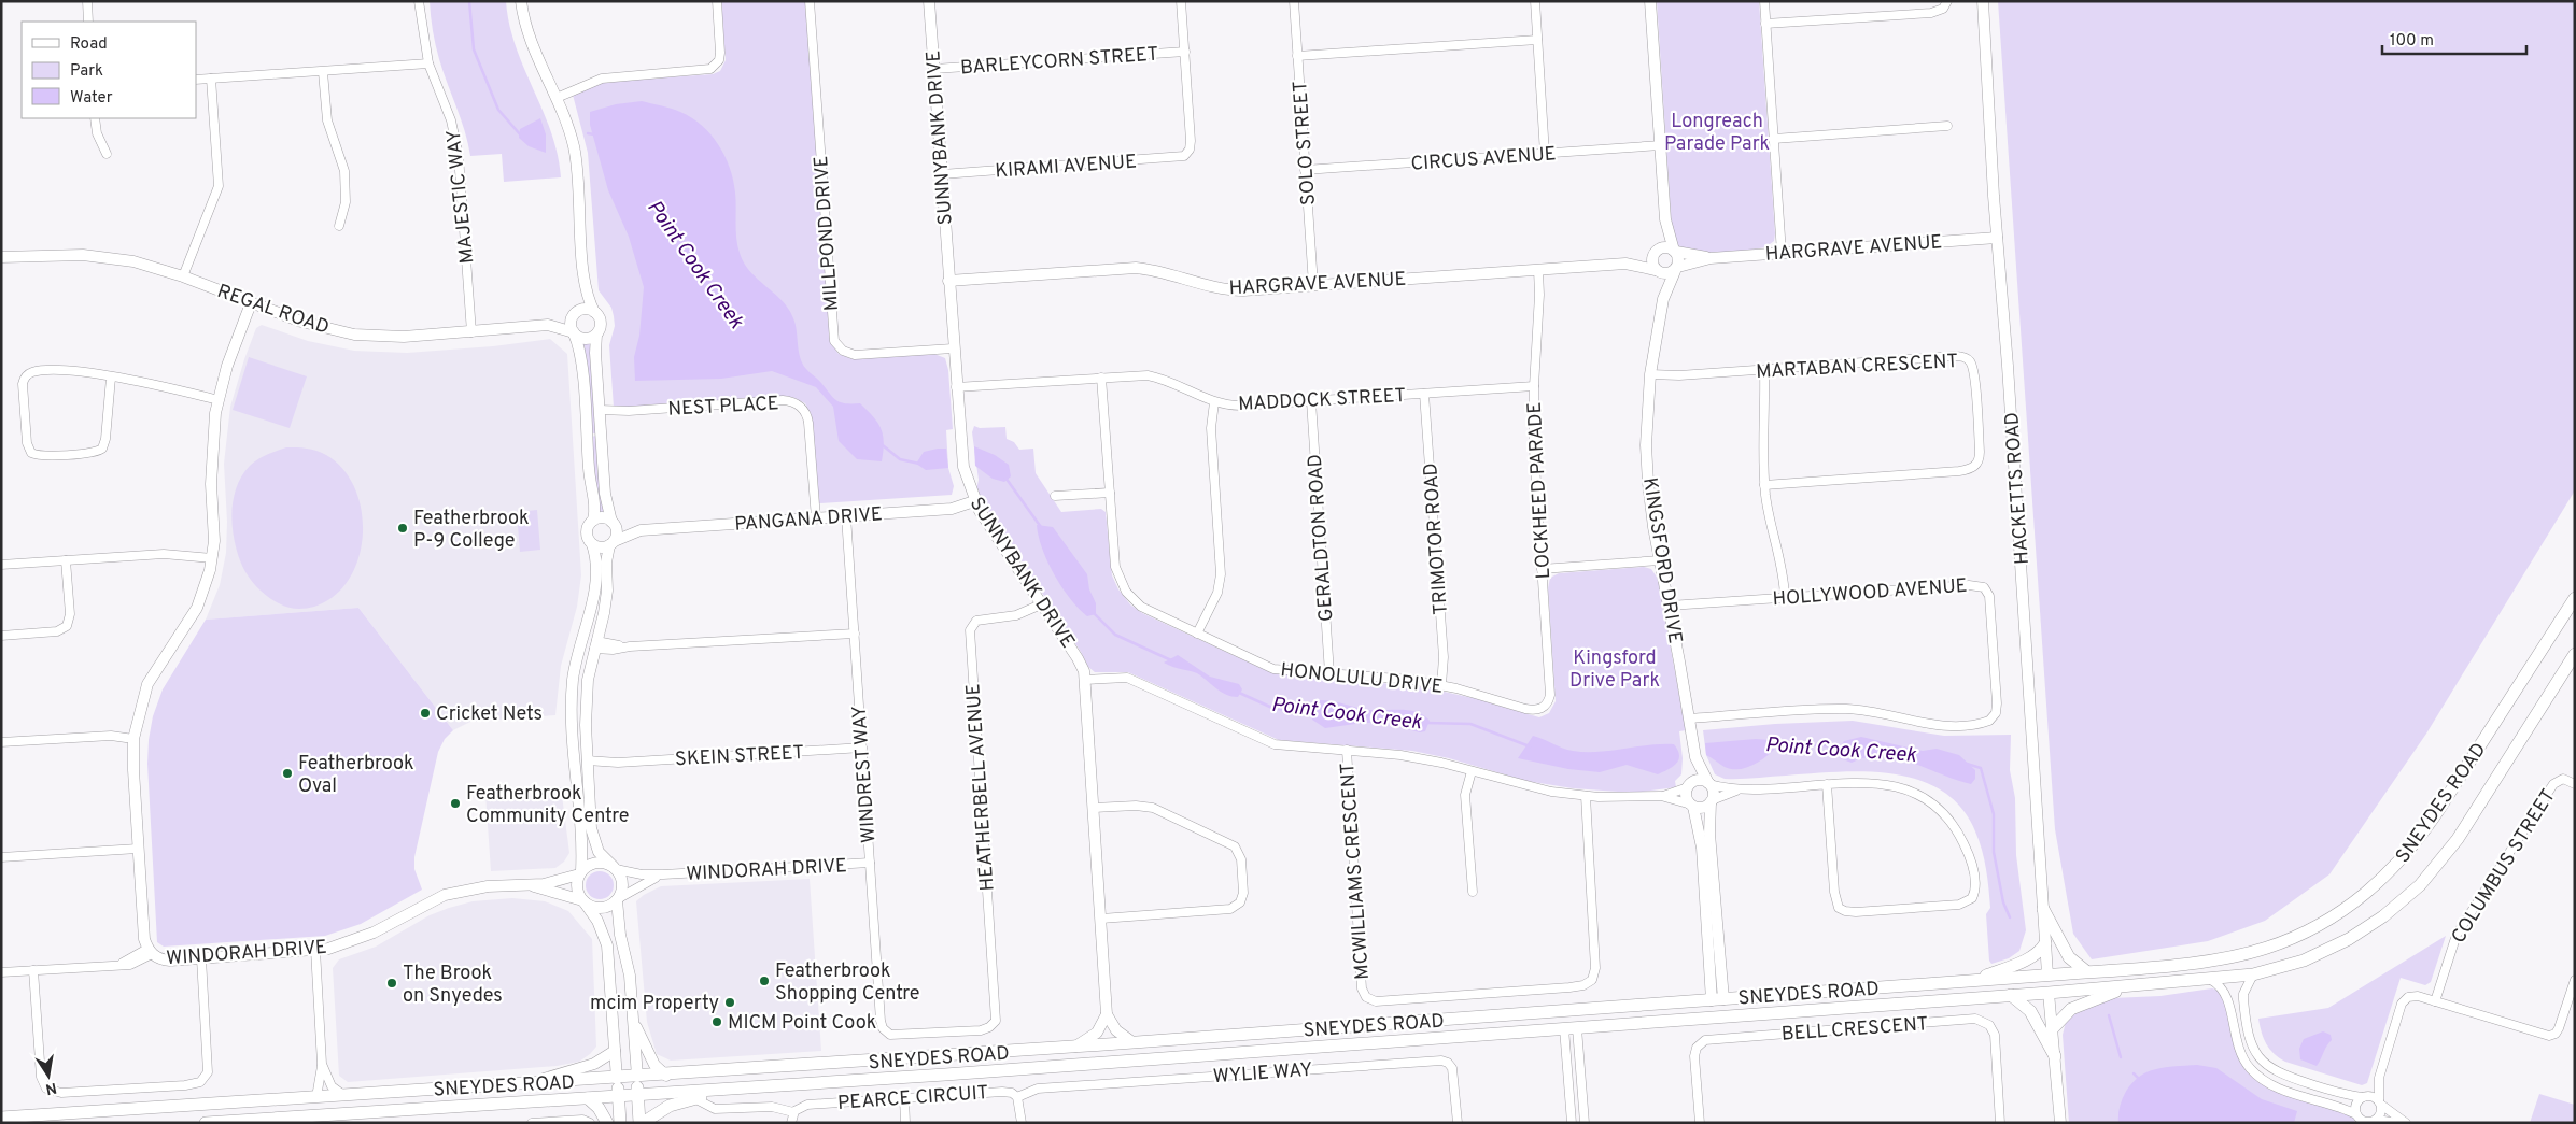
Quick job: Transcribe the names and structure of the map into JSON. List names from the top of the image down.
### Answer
{
  "streets": {
    "main road": ["SNEYDES ROAD"],
    "street": [
      "BARLEYCORN STREET",
      "SUNNYBANK DRIVE",
      "SOLO STREET",
      "CIRCUS AVENUE",
      "KIRAMI AVENUE",
      "MAJESTIC WAY",
      "MILLPOND DRIVE",
      "HARGRAVE AVENUE",
      "REGAL ROAD",
      "MARTABAN CRESCENT",
      "MADDOCK STREET",
      "NEST PLACE",
      "HACKETTS ROAD",
      "LOCKHEED PARADE",
      "PANGANA DRIVE",
      "GERALDTON ROAD",
      "TRIMOTOR ROAD",
      "KINGSFORD DRIVE",
      "HOLLYWOOD AVENUE",
      "HONOLULU DRIVE",
      "SKEIN STREET",
      "WINDREST WAY",
      "HEATHERBELL AVENUE",
      "COLUMBUS STREET",
      "WINDORAH DRIVE",
      "MCWILLIAMS CRESCENT",
      "BELL CRESCENT",
      "WYLIE WAY",
      "PEARCE CIRCUIT"
    ]
  },
  "crossings": [
    ["BARLEYCORN STREET", "SUNNYBANK DRIVE"],
    ["BARLEYCORN STREET", "KIRAMI AVENUE"],
    ["SUNNYBANK DRIVE", "KIRAMI AVENUE"],
    ["SUNNYBANK DRIVE", "MILLPOND DRIVE"],
    ["SUNNYBANK DRIVE", "HARGRAVE AVENUE"],
    ["SUNNYBANK DRIVE", "MADDOCK STREET"],
    ["SUNNYBANK DRIVE", "PANGANA DRIVE"],
    ["SUNNYBANK DRIVE", "HEATHERBELL AVENUE"],
    ["SOLO STREET", "CIRCUS AVENUE"],
    ["SOLO STREET", "HARGRAVE AVENUE"],
    ["MAJESTIC WAY", "REGAL ROAD"],
    ["HARGRAVE AVENUE", "HACKETTS ROAD"],
    ["HARGRAVE AVENUE", "LOCKHEED PARADE"],
    ["HARGRAVE AVENUE", "KINGSFORD DRIVE"],
    ["MARTABAN CRESCENT", "KINGSFORD DRIVE"],
    ["MADDOCK STREET", "LOCKHEED PARADE"],
    ["MADDOCK STREET", "GERALDTON ROAD"],
    ["MADDOCK STREET", "TRIMOTOR ROAD"],
    ["MADDOCK STREET", "HONOLULU DRIVE"],
    ["NEST PLACE", "PANGANA DRIVE"],
    ["HACKETTS ROAD", "SNEYDES ROAD"],
    ["LOCKHEED PARADE", "HONOLULU DRIVE"],
    ["PANGANA DRIVE", "WINDREST WAY"],
    ["GERALDTON ROAD", "HONOLULU DRIVE"],
    ["TRIMOTOR ROAD", "HONOLULU DRIVE"],
    ["KINGSFORD DRIVE", "HOLLYWOOD AVENUE"],
    ["SKEIN STREET", "WINDREST WAY"],
    ["WINDREST WAY", "HEATHERBELL AVENUE"],
    ["WINDREST WAY", "WINDORAH DRIVE"],
    ["WYLIE WAY", "PEARCE CIRCUIT"]
  ],
  "water": ["Point Cook Creek"],
  "parks": ["Longreach Parade Park", "Kingsford Drive Park"],
  "places": [
    "Featherbrook P-9 College",
    "Cricket Nets",
    "Featherbrook Oval",
    "Featherbrook Community Centre",
    "Featherbrook Shopping Centre",
    "The Brook on Snyedes",
    "mcim Property",
    "MICM Point Cook"
  ],
  "legend": ["Road", "Park", "Water"],
  "scale_bar": "100 m",
  "north": "bottom"
}
